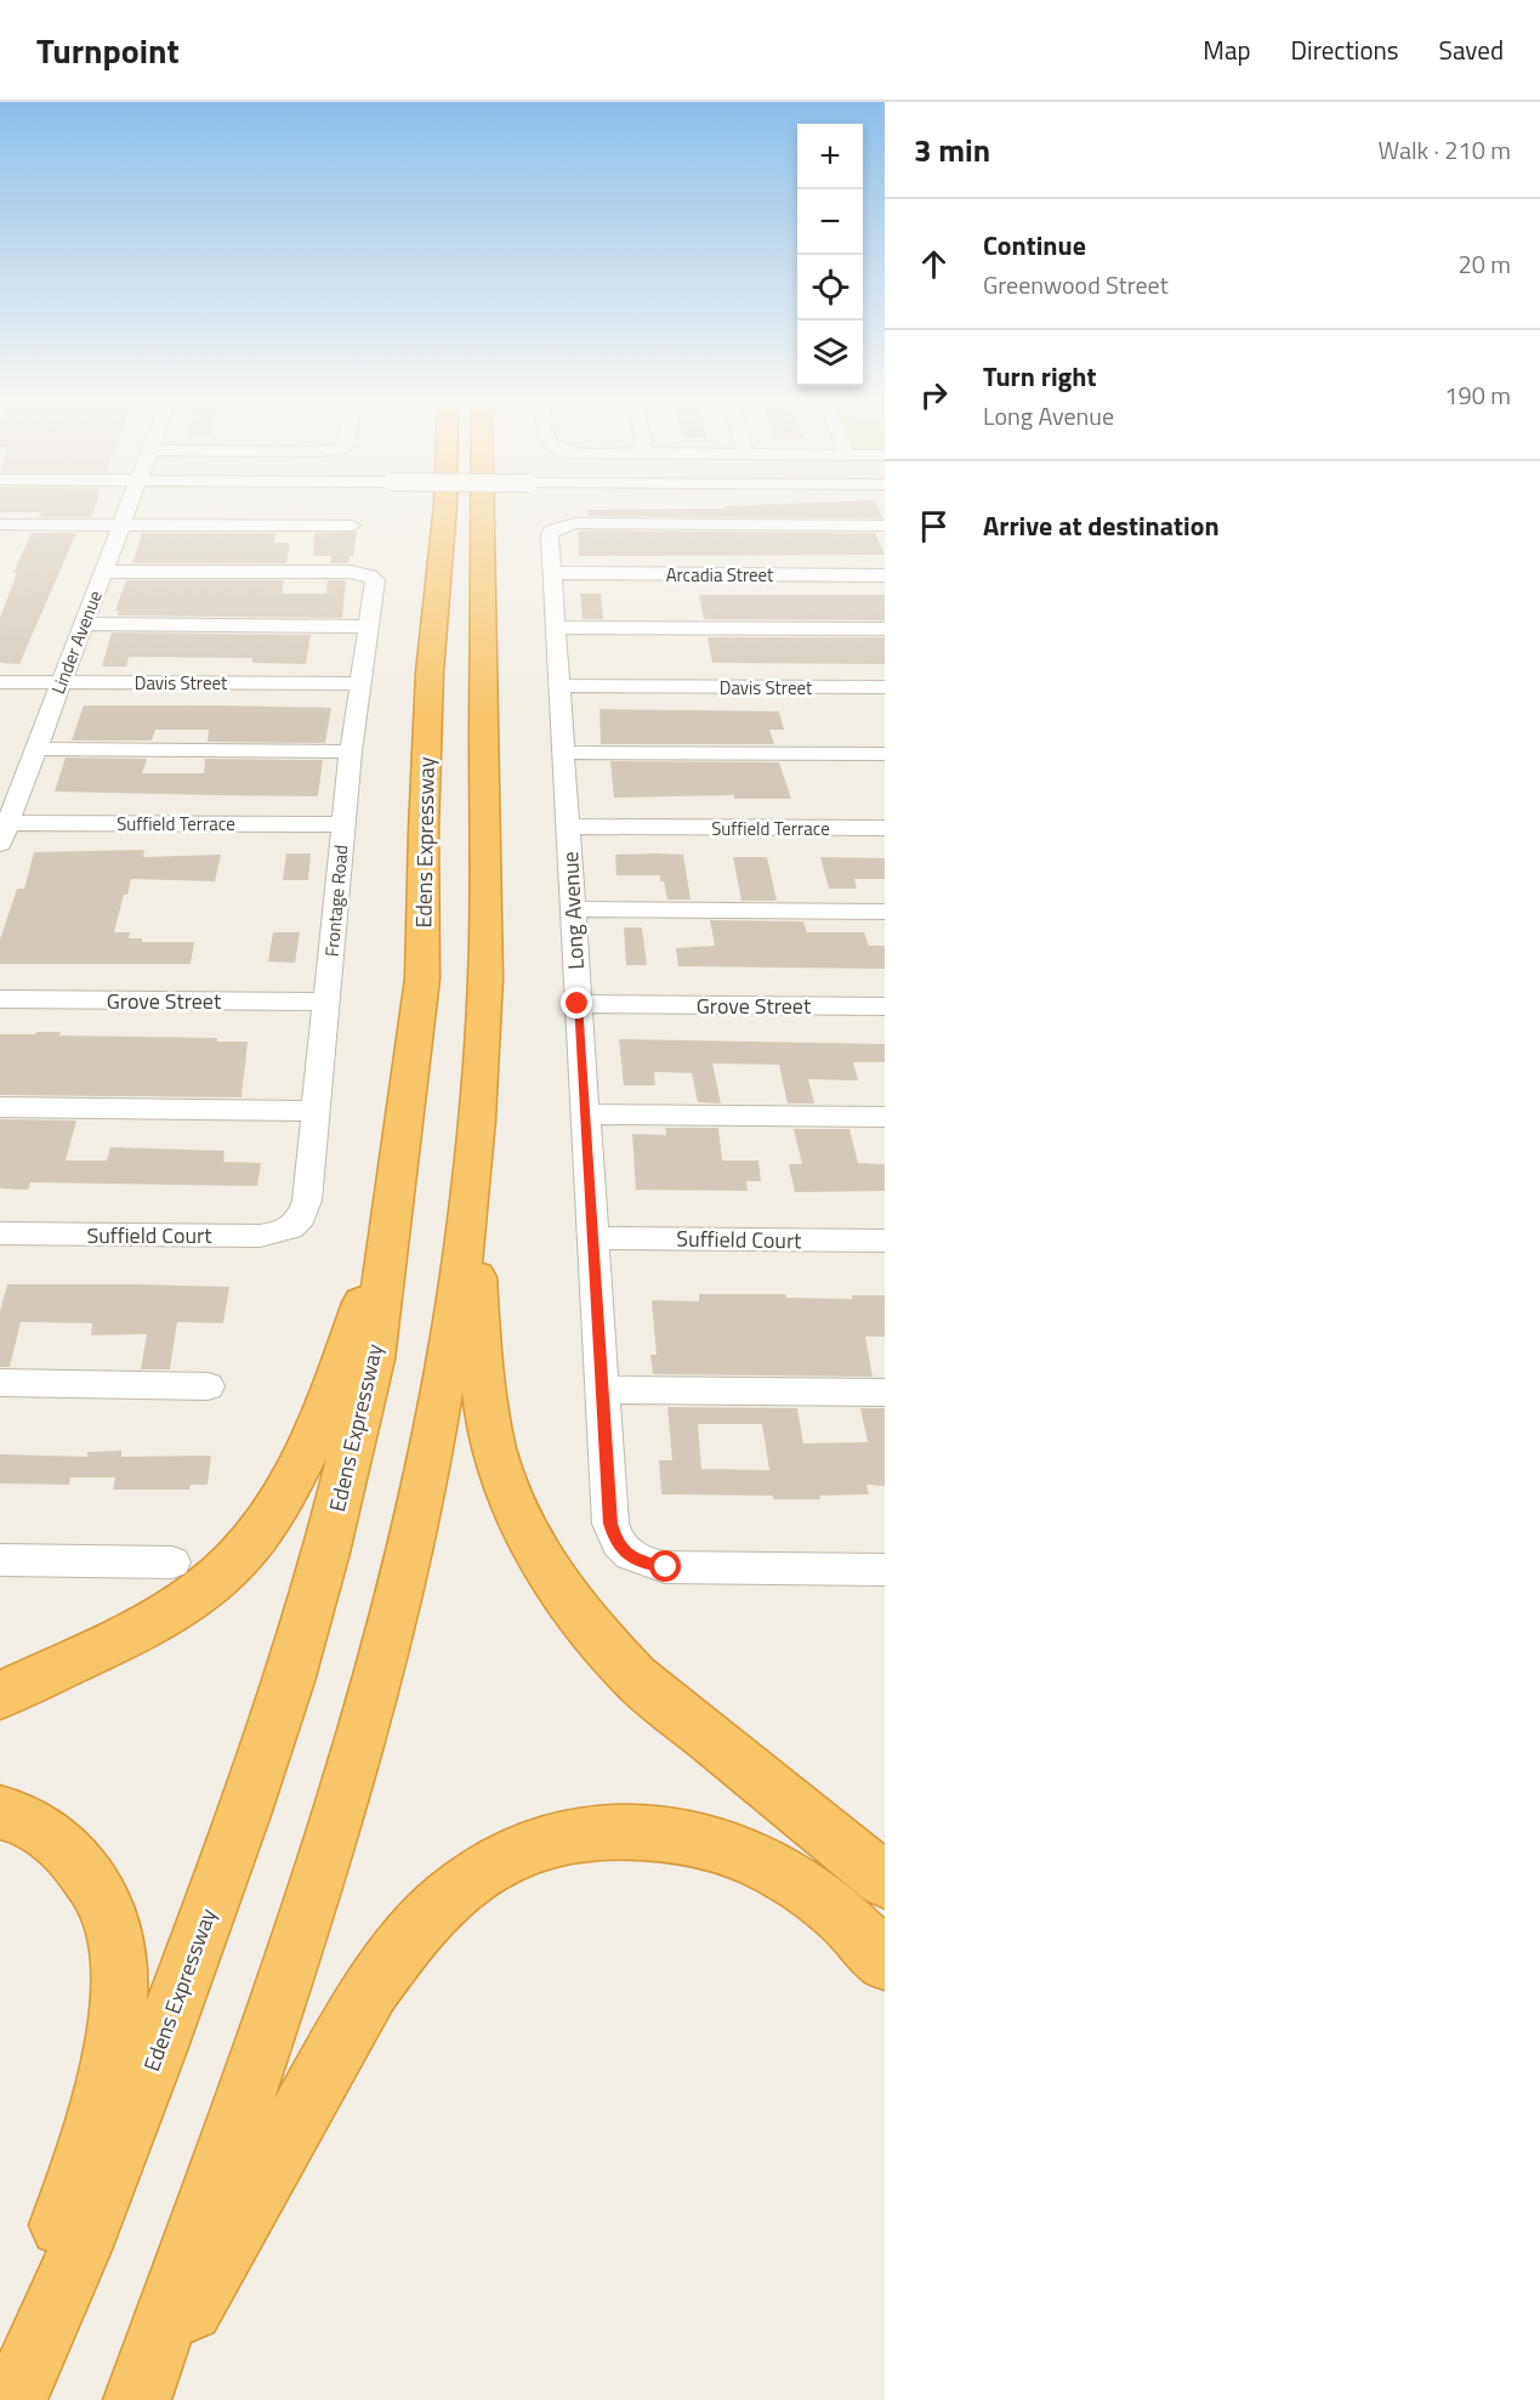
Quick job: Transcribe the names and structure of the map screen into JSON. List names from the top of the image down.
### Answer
{
  "streets": {
    "highway": ["Edens Expressway"],
    "street": [
      "Arcadia Street",
      "Linder Avenue",
      "Davis Street",
      "Suffield Terrace",
      "Frontage Road",
      "Long Avenue",
      "Grove Street",
      "Suffield Court"
    ]
  },
  "crossings": [
    ["Arcadia Street", "Long Avenue"],
    ["Linder Avenue", "Davis Street"],
    ["Linder Avenue", "Suffield Terrace"],
    ["Linder Avenue", "Frontage Road"],
    ["Davis Street", "Frontage Road"],
    ["Davis Street", "Long Avenue"],
    ["Suffield Terrace", "Frontage Road"],
    ["Suffield Terrace", "Long Avenue"],
    ["Frontage Road", "Grove Street"],
    ["Frontage Road", "Suffield Court"],
    ["Long Avenue", "Grove Street"],
    ["Long Avenue", "Suffield Court"]
  ],
  "page": {
    "header": "Turnpoint",
    "nav": ["Map", "Directions", "Saved"],
    "heading": ["3 min", "Walk · 210 m"],
    "map_buttons": ["+", "−"],
    "list": [
      ["Continue", "Greenwood Street", "20 m"],
      ["Turn right", "Long Avenue", "190 m"],
      "Arrive at destination"
    ]
  }
}
